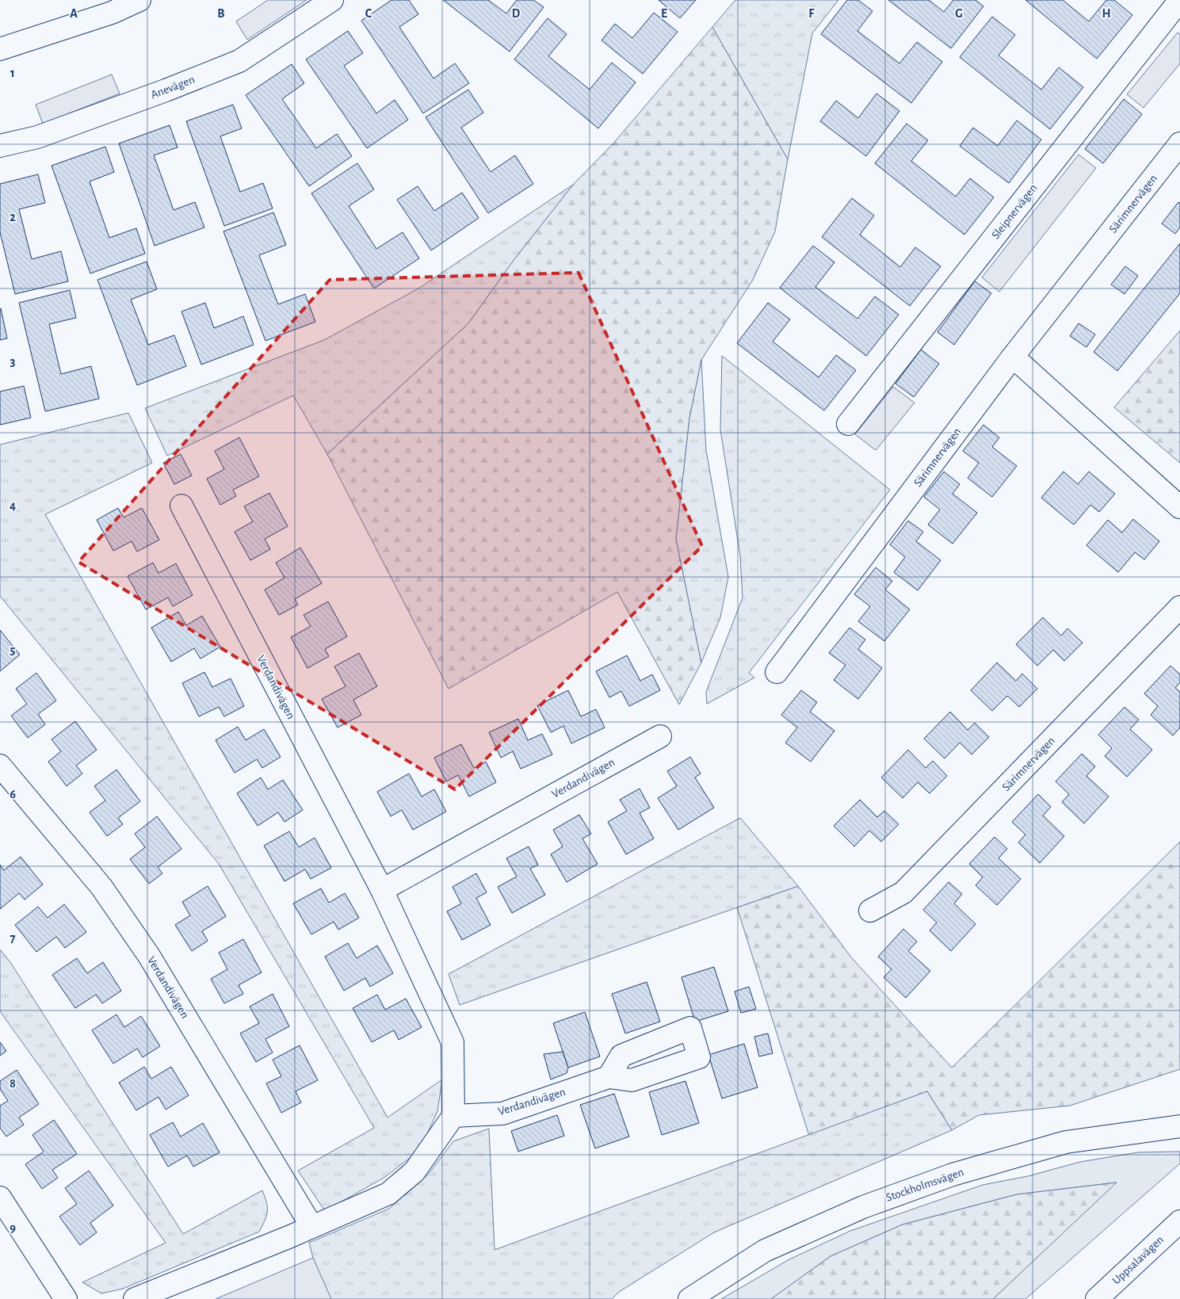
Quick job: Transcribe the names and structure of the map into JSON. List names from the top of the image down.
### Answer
{
  "streets": {
    "main road": [
      "Anevägen",
      "Särimnervägen",
      "Sleipnervägen",
      "Verdandivägen",
      "Stockholmsvägen",
      "Uppsalavägen"
    ]
  },
  "grid": {
    "columns": [
      "A",
      "B",
      "C",
      "D",
      "E",
      "F",
      "G",
      "H"
    ],
    "rows": [
      "1",
      "2",
      "3",
      "4",
      "5",
      "6",
      "7",
      "8",
      "9"
    ]
  }
}
